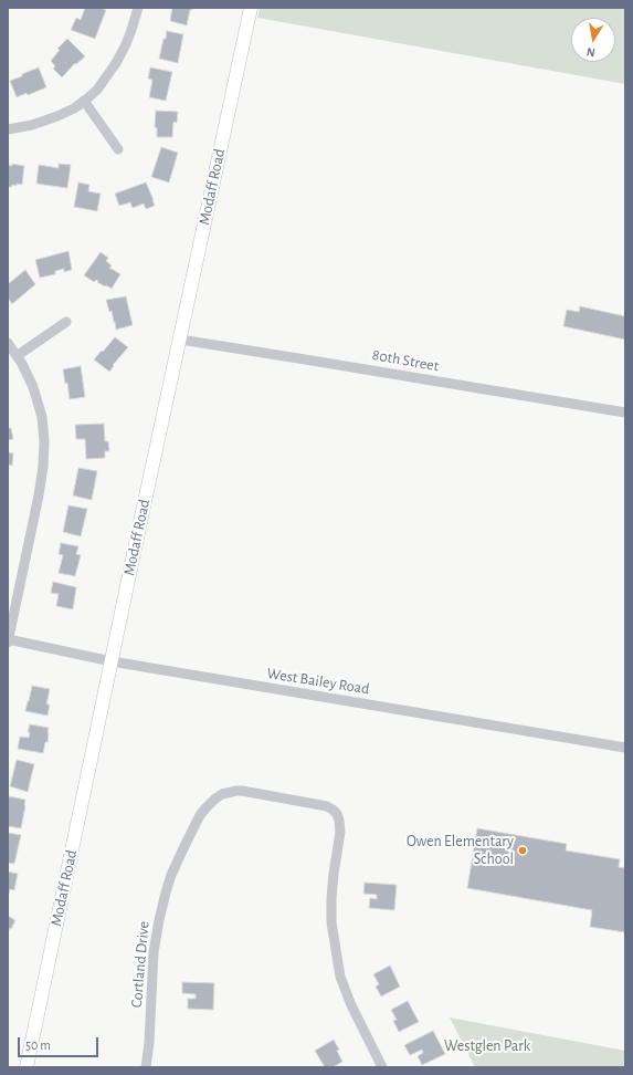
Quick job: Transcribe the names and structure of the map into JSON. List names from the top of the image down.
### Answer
{
  "streets": {
    "street": [
      "Modaff Road",
      "80th Street",
      "West Bailey Road",
      "Cortland Drive"
    ]
  },
  "crossings": [
    ["Modaff Road", "80th Street"],
    ["Modaff Road", "West Bailey Road"]
  ],
  "parks": ["Westglen Park"],
  "places": ["Owen Elementary School"],
  "scale_bar": "50 m",
  "north": "bottom"
}
